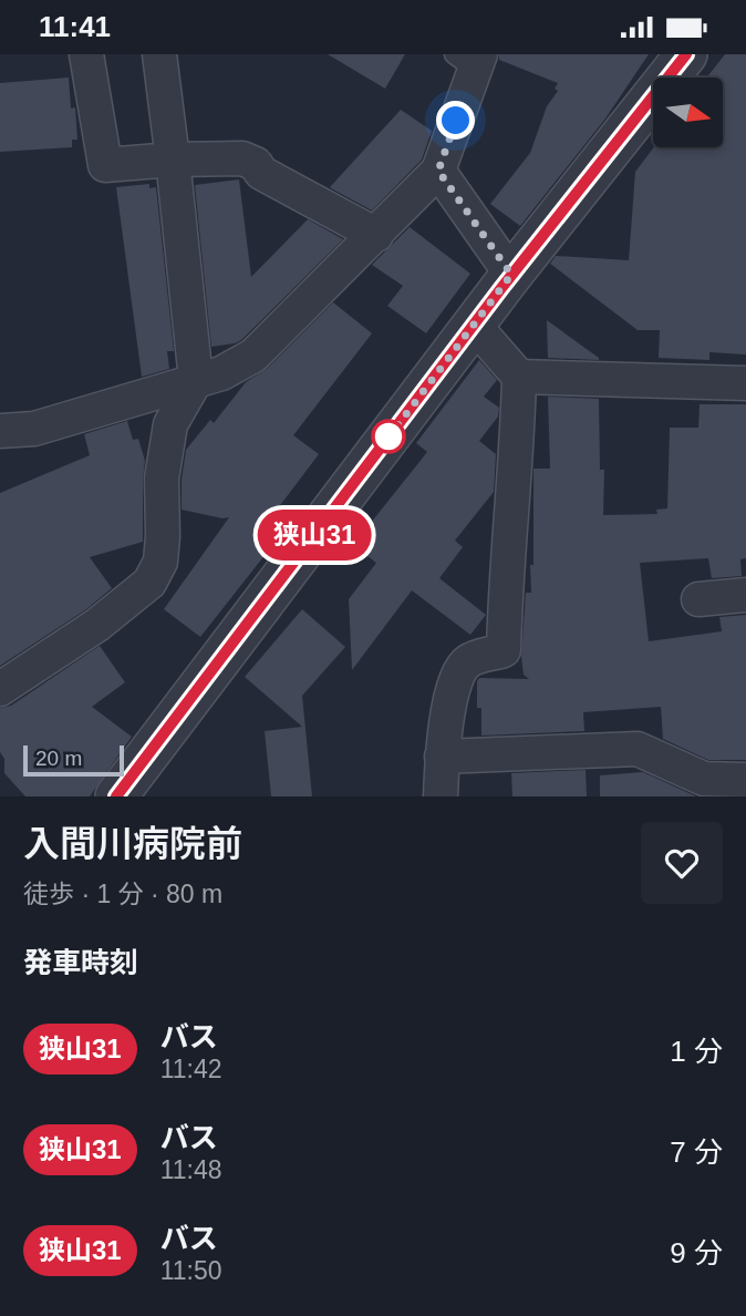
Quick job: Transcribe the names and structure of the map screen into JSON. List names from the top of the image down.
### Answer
{
  "lines": ["bus line 狭山31"],
  "scale_bar": "20 m",
  "north": "right",
  "page": {
    "status": "11:41",
    "on_map": "狭山31",
    "scale": "20 m",
    "heading": [
      ["入間川病院前", "徒歩 · 1 分 · 80 m"],
      "発車時刻"
    ],
    "list": [
      {
        "mark": "狭山31",
        "name": "バス",
        "note": "11:42",
        "value": "1 分"
      },
      {
        "mark": "狭山31",
        "name": "バス",
        "note": "11:48",
        "value": "7 分"
      },
      {
        "mark": "狭山31",
        "name": "バス",
        "note": "11:50",
        "value": "9 分"
      }
    ]
  }
}
